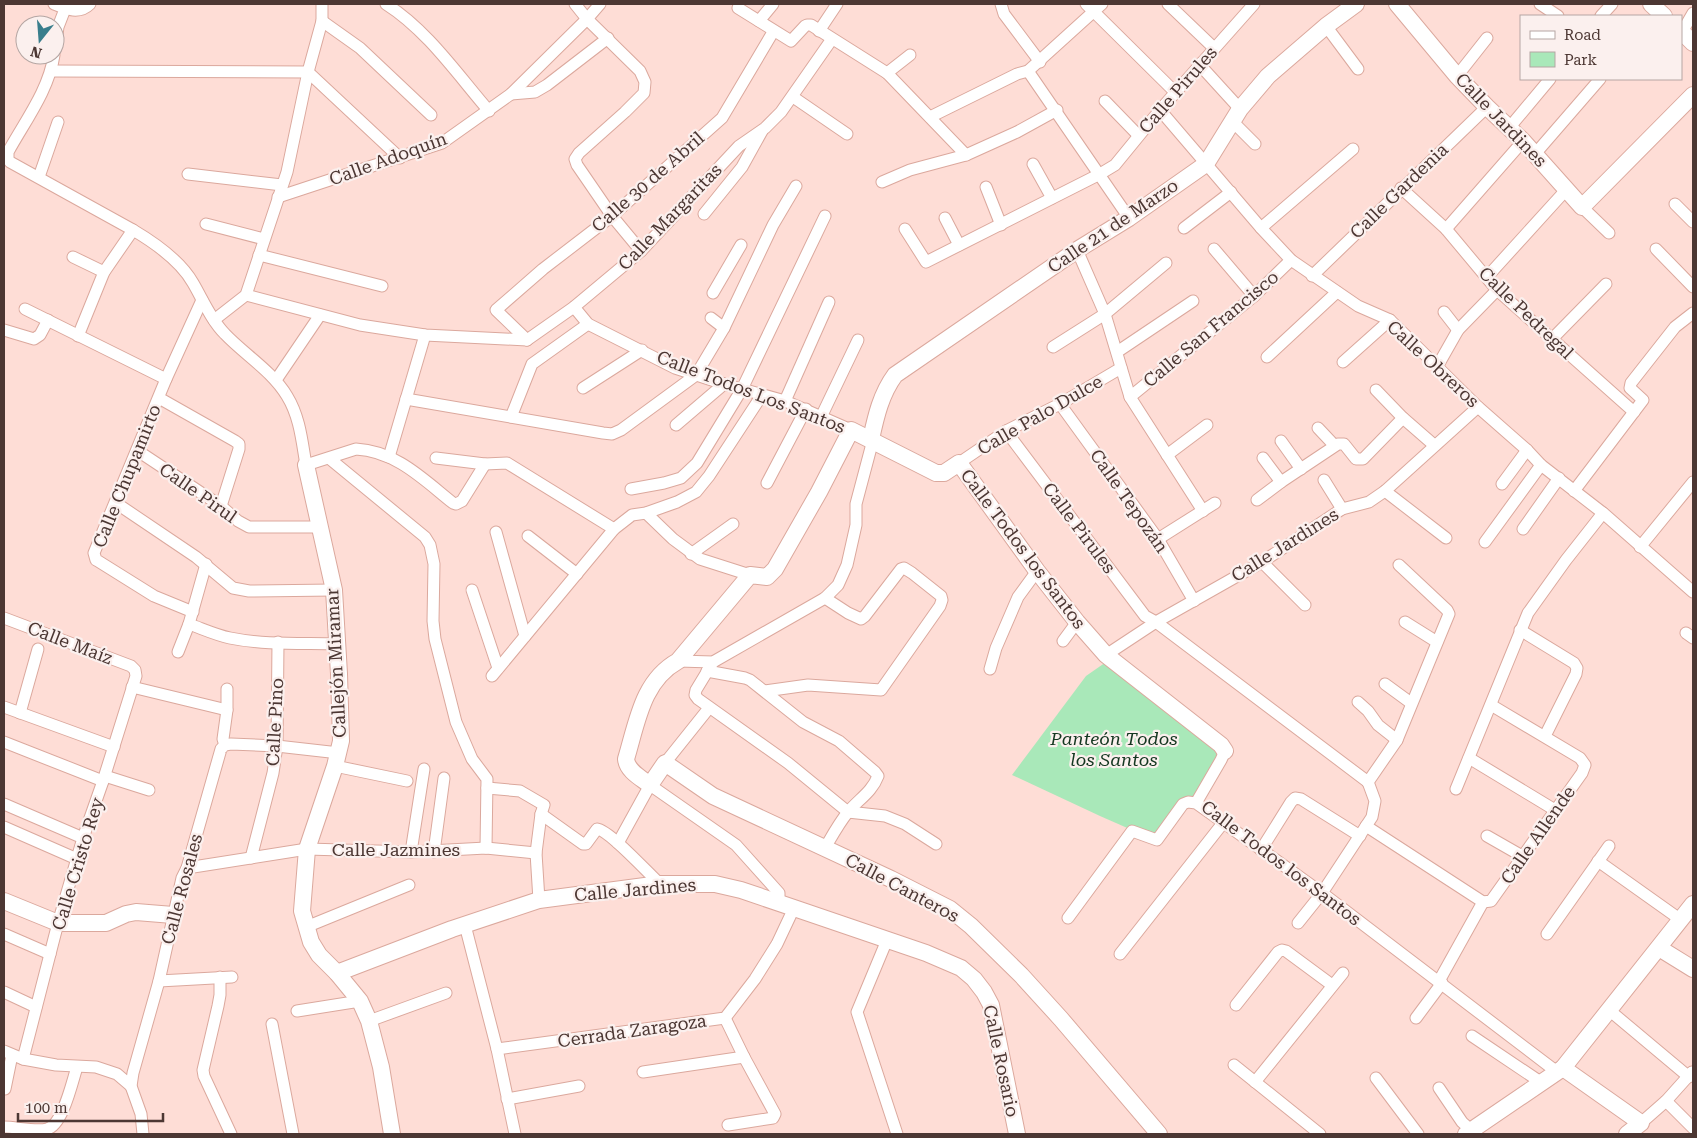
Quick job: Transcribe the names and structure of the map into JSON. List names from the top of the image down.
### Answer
{
  "streets": {
    "street": [
      "Calle Pirules",
      "Calle Jardines",
      "Calle Adoquín",
      "Calle 30 de Abril",
      "Calle Gardenia",
      "Calle Margaritas",
      "Calle 21 de Marzo",
      "Calle Pedregal",
      "Calle San Francisco",
      "Calle Obreros",
      "Calle Todos Los Santos",
      "Calle Palo Dulce",
      "Calle Chupamirto",
      "Calle Pirul",
      "Calle Tepozán",
      "Calle Todos los Santos",
      "Calle Maíz",
      "Callejón Miramar",
      "Calle Pino",
      "Calle Allende",
      "Calle Jazmines",
      "Calle Cristo Rey",
      "Calle Canteros",
      "Calle Rosales",
      "Cerrada Zaragoza",
      "Calle Rosario"
    ]
  },
  "crossings": [
    ["Calle Pirules", "Calle Jardines"],
    ["Calle Pirules", "Calle Obreros"],
    ["Calle Pirules", "Calle Palo Dulce"],
    ["Calle Jardines", "Calle Gardenia"],
    ["Calle Jardines", "Calle Obreros"],
    ["Calle Jardines", "Calle Tepozán"],
    ["Calle Jardines", "Calle Todos los Santos"],
    ["Calle Jardines", "Callejón Miramar"],
    ["Calle Jardines", "Cerrada Zaragoza"],
    ["Calle Jardines", "Calle Rosario"],
    ["Calle 30 de Abril", "Calle Margaritas"],
    ["Calle Gardenia", "Calle Pedregal"],
    ["Calle Gardenia", "Calle Obreros"],
    ["Calle Margaritas", "Calle Todos Los Santos"],
    ["Calle 21 de Marzo", "Calle Obreros"],
    ["Calle 21 de Marzo", "Calle Todos Los Santos"],
    ["Calle San Francisco", "Calle Obreros"],
    ["Calle Todos Los Santos", "Calle Palo Dulce"],
    ["Calle Todos Los Santos", "Calle Todos los Santos"],
    ["Calle Palo Dulce", "Calle Tepozán"],
    ["Calle Palo Dulce", "Calle Todos los Santos"],
    ["Calle Chupamirto", "Calle Pirul"],
    ["Calle Pirul", "Callejón Miramar"],
    ["Calle Todos los Santos", "Calle Allende"],
    ["Calle Maíz", "Calle Cristo Rey"],
    ["Callejón Miramar", "Calle Jazmines"],
    ["Calle Pino", "Calle Jazmines"],
    ["Calle Jazmines", "Calle Rosales"]
  ],
  "parks": ["Panteón Todos los Santos"],
  "legend": ["Road", "Park"],
  "scale_bar": "100 m",
  "north": "bottom"
}
